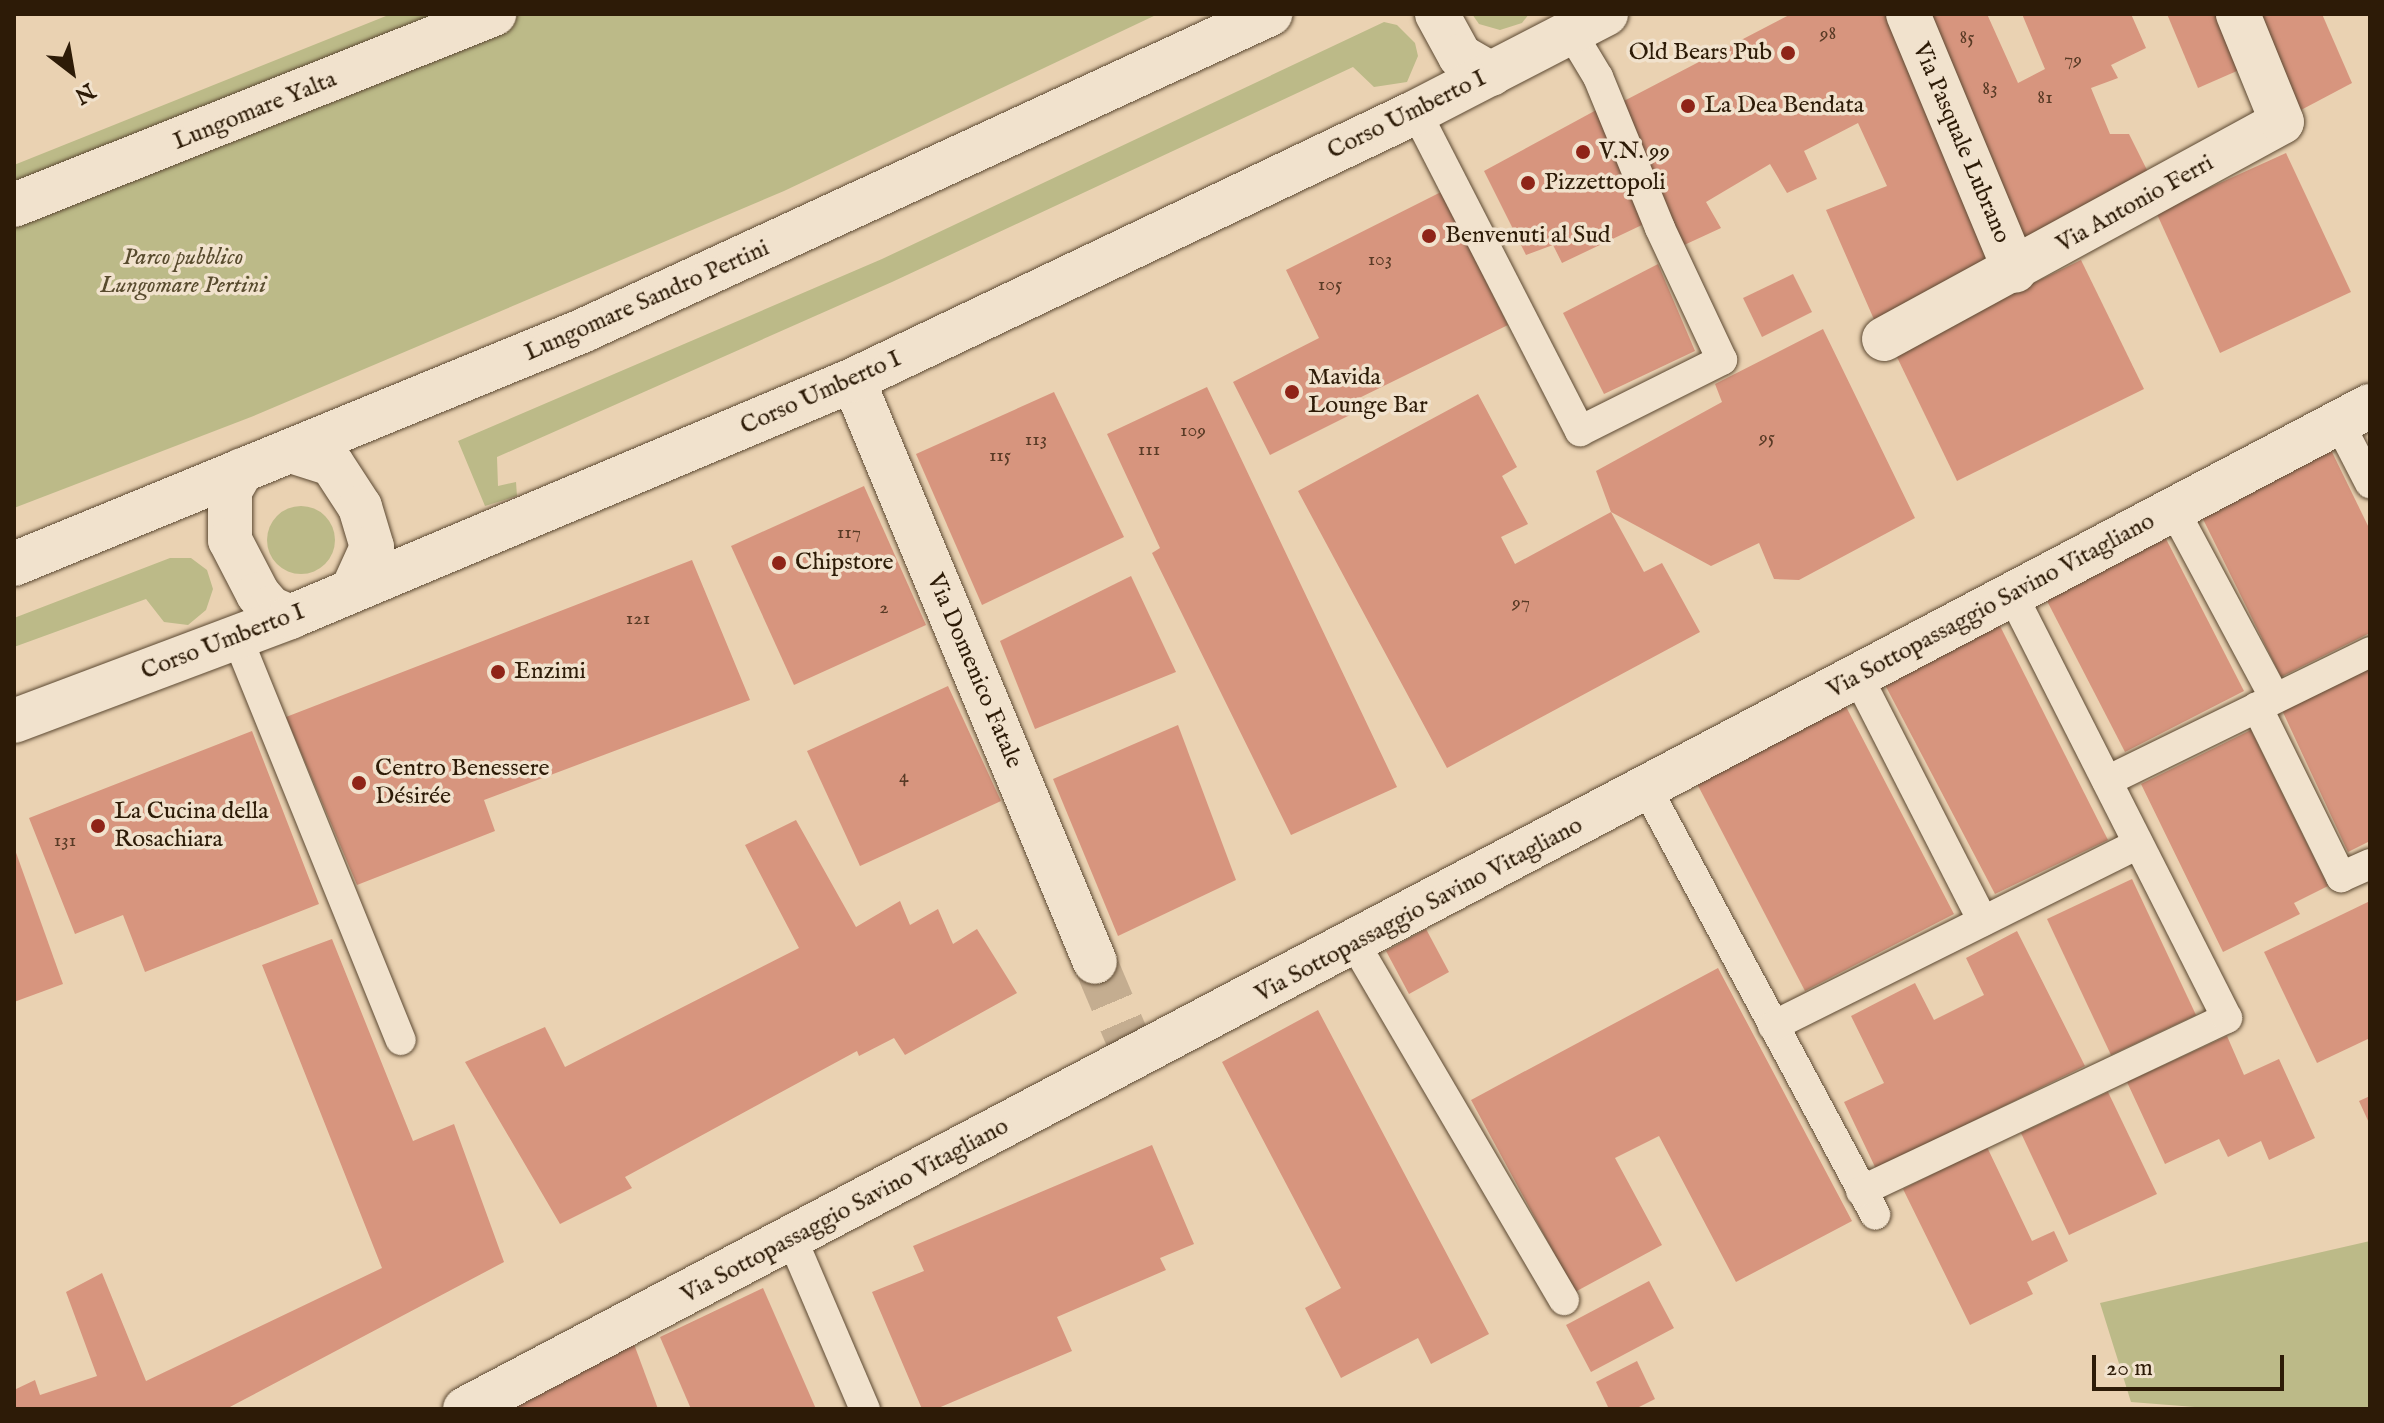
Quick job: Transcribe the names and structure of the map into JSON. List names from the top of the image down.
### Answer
{
  "streets": {
    "street": [
      "Lungomare Yalta",
      "Corso Umberto I",
      "Via Pasquale Lubrano",
      "Via Antonio Ferri",
      "Lungomare Sandro Pertini",
      "Via Sottopassaggio Savino Vitagliano",
      "Via Domenico Fatale"
    ]
  },
  "crossings": [
    ["Corso Umberto I", "Lungomare Sandro Pertini"],
    ["Corso Umberto I", "Via Domenico Fatale"],
    ["Via Pasquale Lubrano", "Via Antonio Ferri"]
  ],
  "parks": ["Parco pubblico Lungomare Pertini"],
  "places": [
    "Old Bears Pub",
    "La Dea Bendata",
    "V.N. 99",
    "Pizzettopoli",
    "Benvenuti al Sud",
    "Mavida Lounge Bar",
    "Chipstore",
    "Enzimi",
    "Centro Benessere Désirée",
    "La Cucina della Rosachiara"
  ],
  "house_numbers": [
    "98",
    "85",
    "79",
    "83",
    "81",
    "103",
    "105",
    "109",
    "95",
    "113",
    "111",
    "115",
    "117",
    "97",
    "2",
    "121",
    "4",
    "131"
  ],
  "scale_bar": "20 m",
  "north": "bottom right"
}
